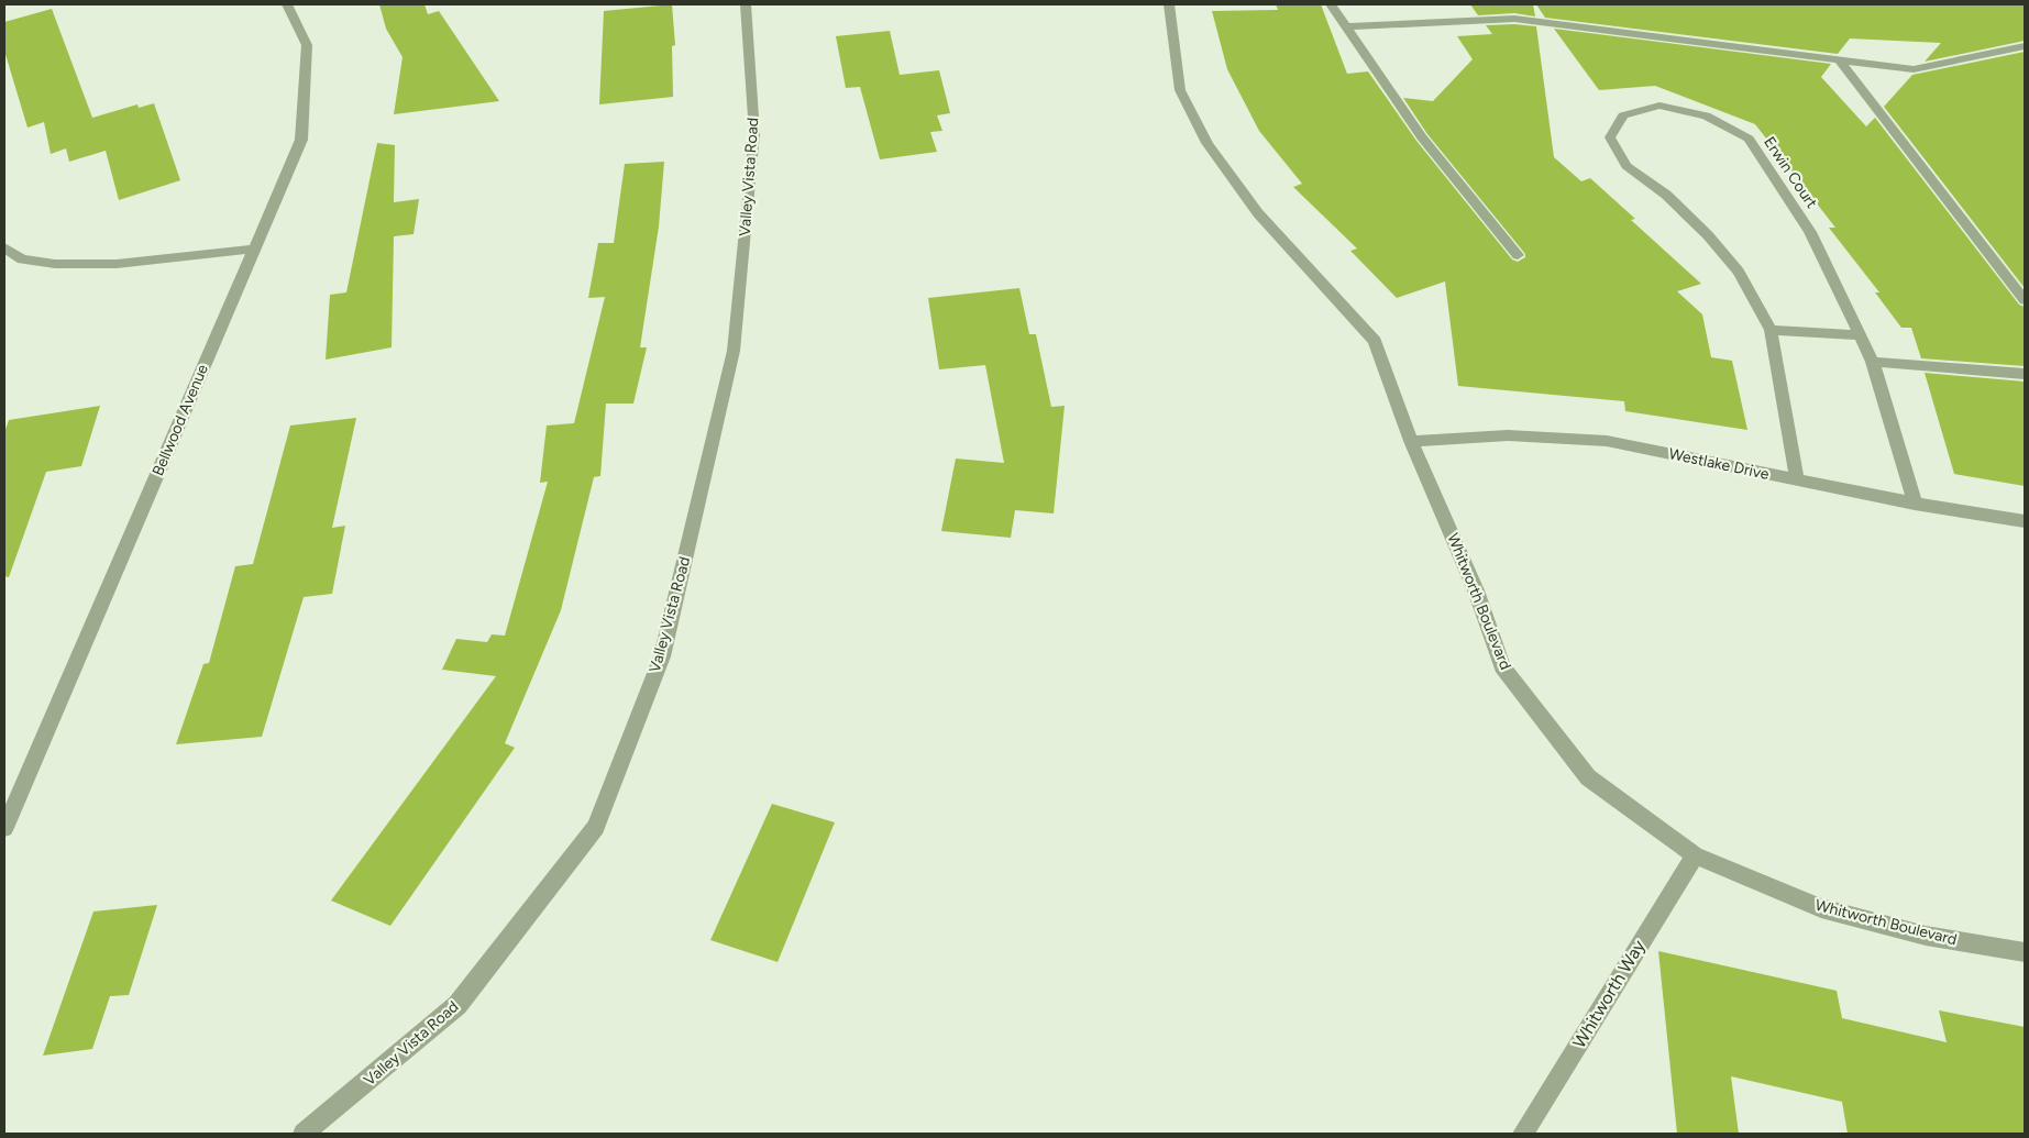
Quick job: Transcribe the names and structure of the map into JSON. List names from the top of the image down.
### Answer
{
  "streets": {
    "street": [
      "Erwin Court",
      "Valley Vista Road",
      "Bellwood Avenue",
      "Westlake Drive",
      "Whitworth Boulevard",
      "Whitworth Way"
    ]
  },
  "crossings": [
    ["Erwin Court", "Westlake Drive"],
    ["Westlake Drive", "Whitworth Boulevard"],
    ["Whitworth Boulevard", "Whitworth Way"]
  ]
}
